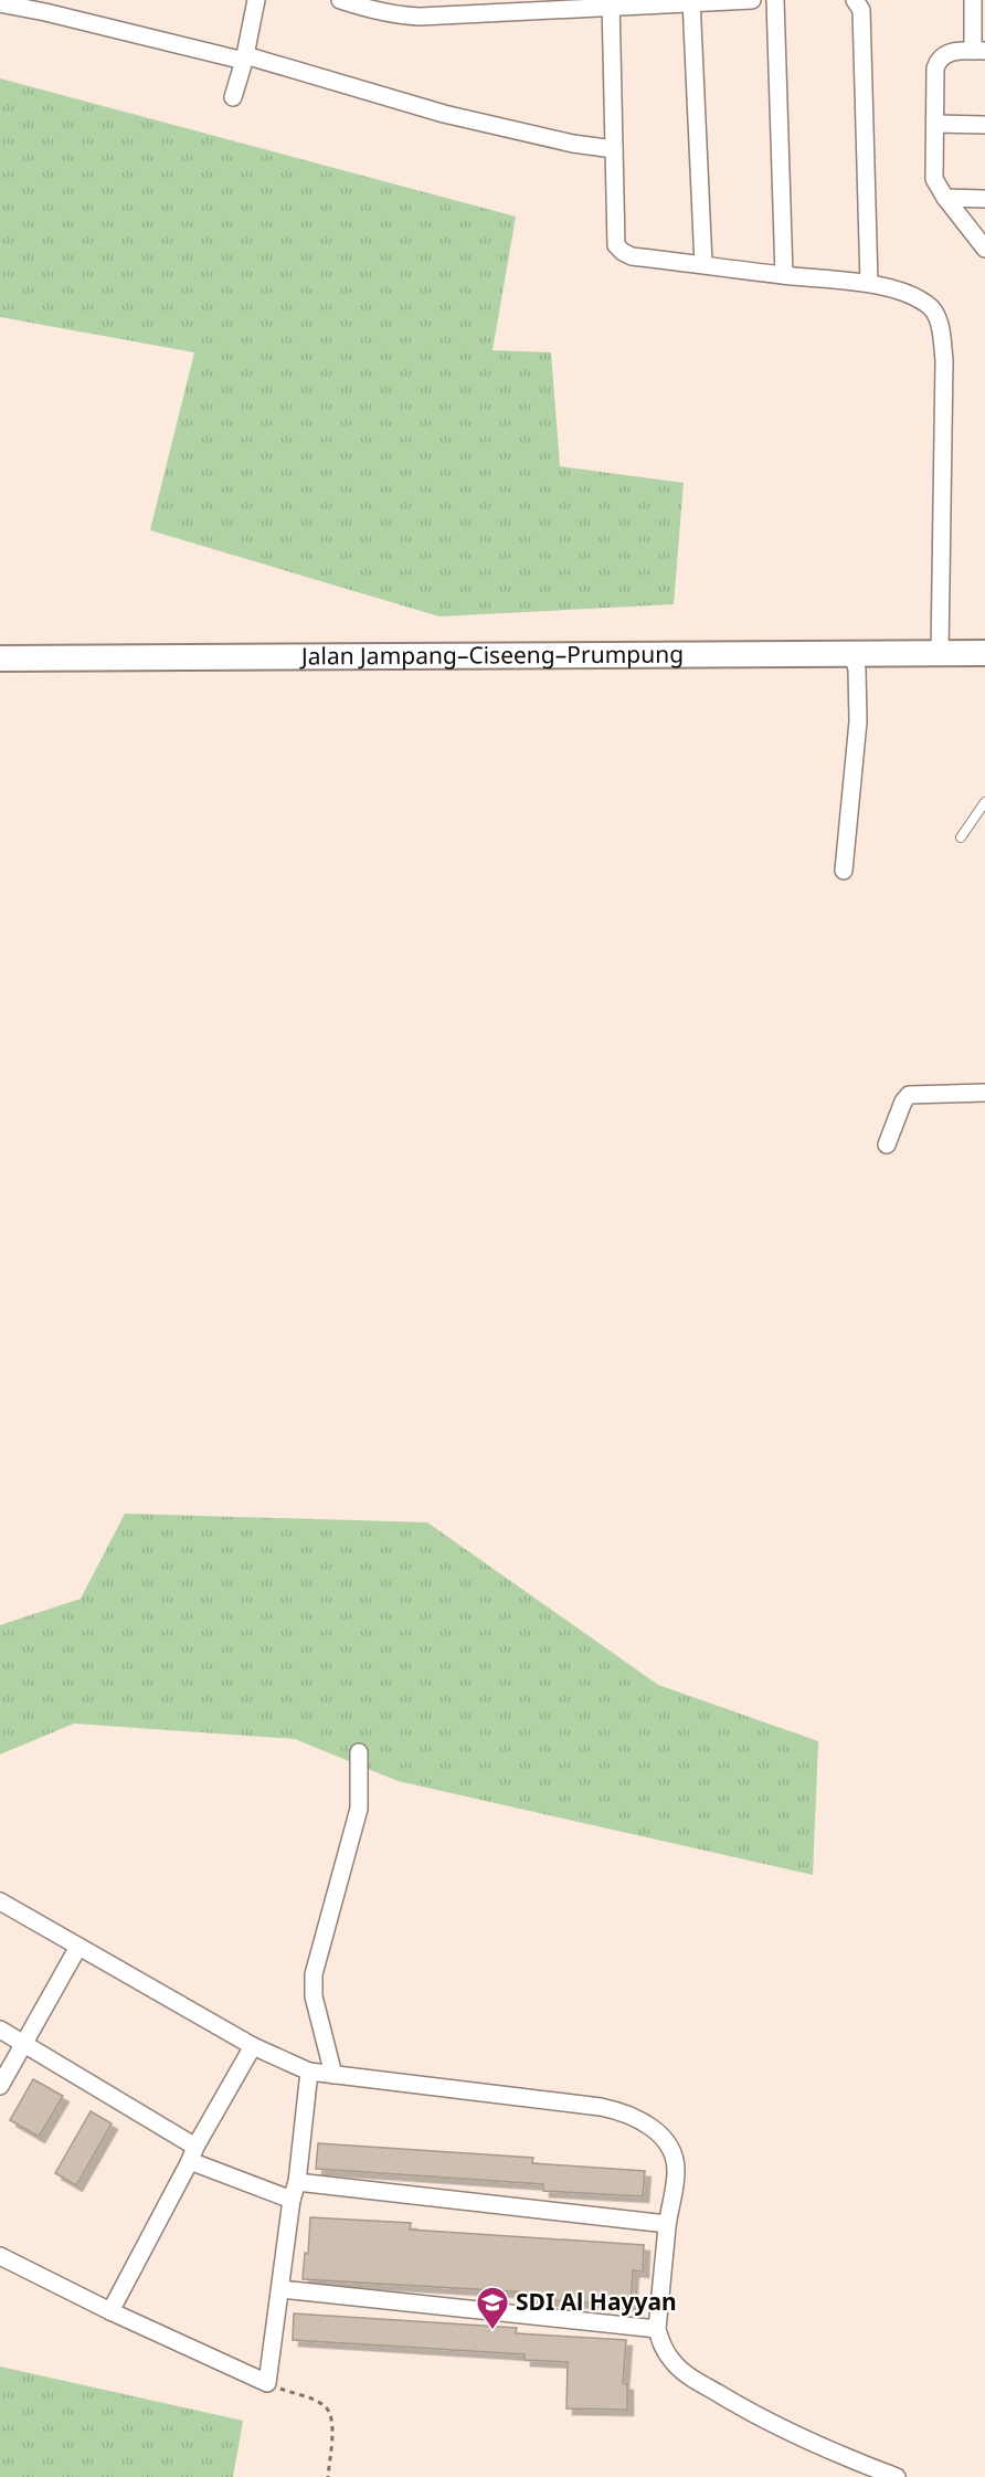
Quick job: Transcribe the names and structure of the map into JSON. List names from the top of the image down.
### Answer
{
  "streets": {
    "main road": ["Jalan Jampang–Ciseeng–Prumpung"]
  },
  "places": {
    "school or university": ["SDI Al Hayyan"]
  }
}
